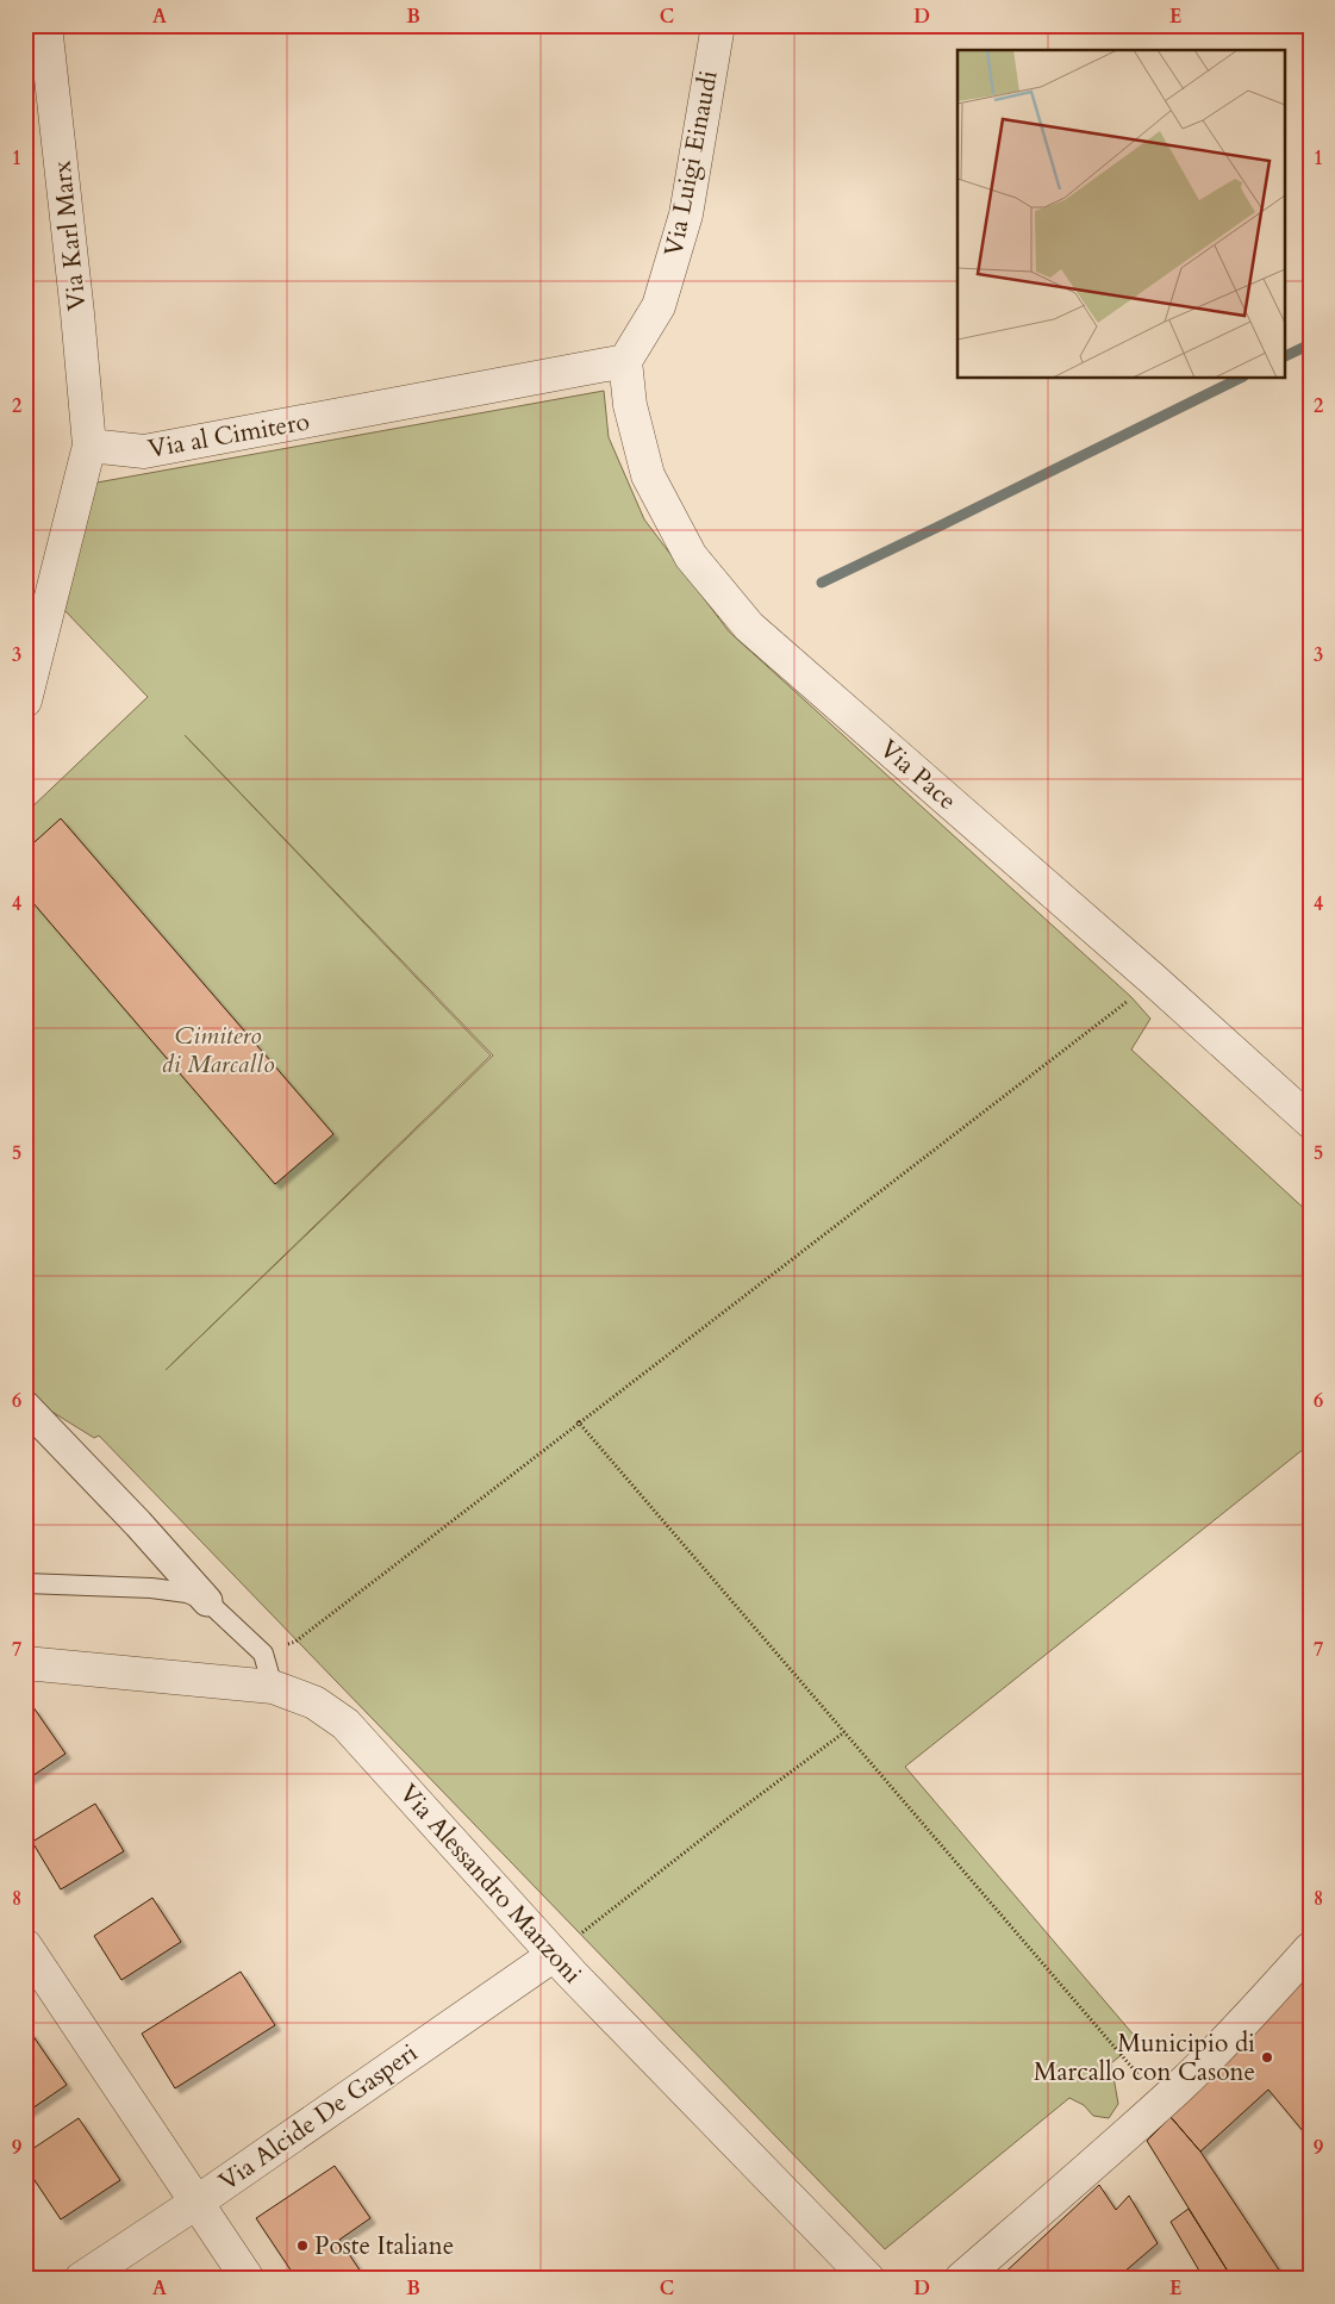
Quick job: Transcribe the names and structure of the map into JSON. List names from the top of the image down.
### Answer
{
  "streets": {
    "street": [
      "Via Luigi Einaudi",
      "Via Karl Marx",
      "Via al Cimitero",
      "Via Pace",
      "Via Alessandro Manzoni",
      "Via Alcide De Gasperi"
    ]
  },
  "crossings": [
    ["Via Luigi Einaudi", "Via al Cimitero"],
    ["Via Luigi Einaudi", "Via Pace"],
    ["Via Karl Marx", "Via al Cimitero"],
    ["Via al Cimitero", "Via Pace"],
    ["Via Alessandro Manzoni", "Via Alcide De Gasperi"]
  ],
  "parks": ["Cimitero di Marcallo"],
  "places": ["Municipio di Marcallo con Casone", "Poste Italiane"],
  "grid": {
    "columns": [
      "A",
      "B",
      "C",
      "D",
      "E"
    ],
    "rows": [
      "1",
      "2",
      "3",
      "4",
      "5",
      "6",
      "7",
      "8",
      "9"
    ]
  }
}
